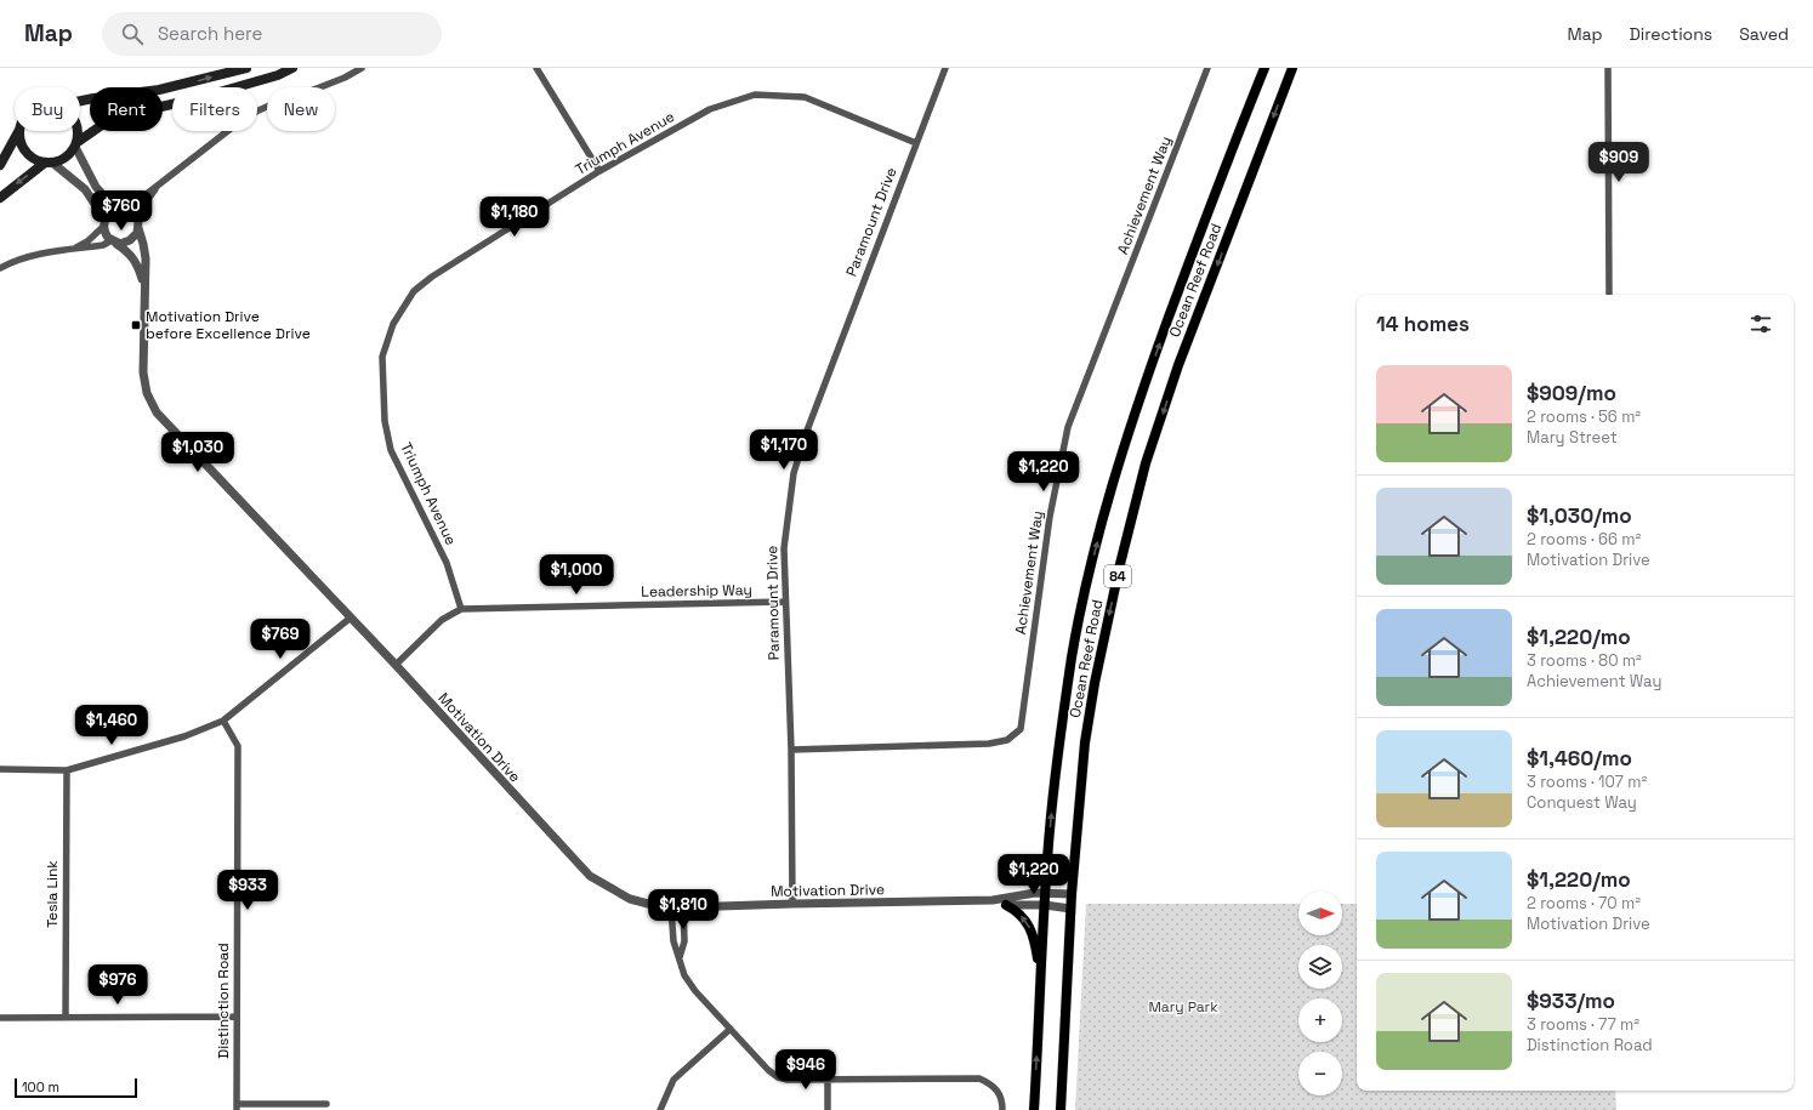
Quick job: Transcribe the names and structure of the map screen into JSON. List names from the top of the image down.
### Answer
{
  "streets": {
    "main road": ["Ocean Reef Road", "84"],
    "street": [
      "Triumph Avenue",
      "Achievement Way",
      "Paramount Drive",
      "Leadership Way",
      "Motivation Drive",
      "Tesla Link",
      "Distinction Road"
    ]
  },
  "crossings": [
    ["Triumph Avenue", "Paramount Drive"],
    ["Triumph Avenue", "Leadership Way"],
    ["Achievement Way", "Paramount Drive"],
    ["Paramount Drive", "Leadership Way"],
    ["Paramount Drive", "Motivation Drive"],
    ["Ocean Reef Road", "Motivation Drive"]
  ],
  "parks": ["Mary Park"],
  "places": {
    "transit": ["Motivation Drive before Excellence Drive"]
  },
  "scale_bar": "100 m",
  "north": "right",
  "page": {
    "header": "Map",
    "search": "Search here",
    "nav": ["Map", "Directions", "Saved"],
    "chip": [
      "Buy",
      "Rent",
      "Filters",
      "New"
    ],
    "price": [
      "$909",
      "$760",
      "$1,180",
      "$1,170",
      "$1,030",
      "$1,220",
      "$1,000",
      "$769",
      "$1,460",
      "$1,220",
      "$933",
      "$1,810",
      "$976",
      "$946"
    ],
    "heading": "14 homes",
    "list": [
      {
        "name": "$909/mo",
        "note": "2 rooms · 56 m² · Mary Street"
      },
      {
        "name": "$1,030/mo",
        "note": "2 rooms · 66 m² · Motivation Drive"
      },
      {
        "name": "$1,220/mo",
        "note": "3 rooms · 80 m² · Achievement Way"
      },
      {
        "name": "$1,460/mo",
        "note": "3 rooms · 107 m² · Conquest Way"
      },
      {
        "name": "$1,220/mo",
        "note": "2 rooms · 70 m² · Motivation Drive"
      },
      {
        "name": "$933/mo",
        "note": "3 rooms · 77 m² · Distinction Road"
      }
    ],
    "map_buttons": ["+", "−"],
    "scale": "100 m"
  }
}
